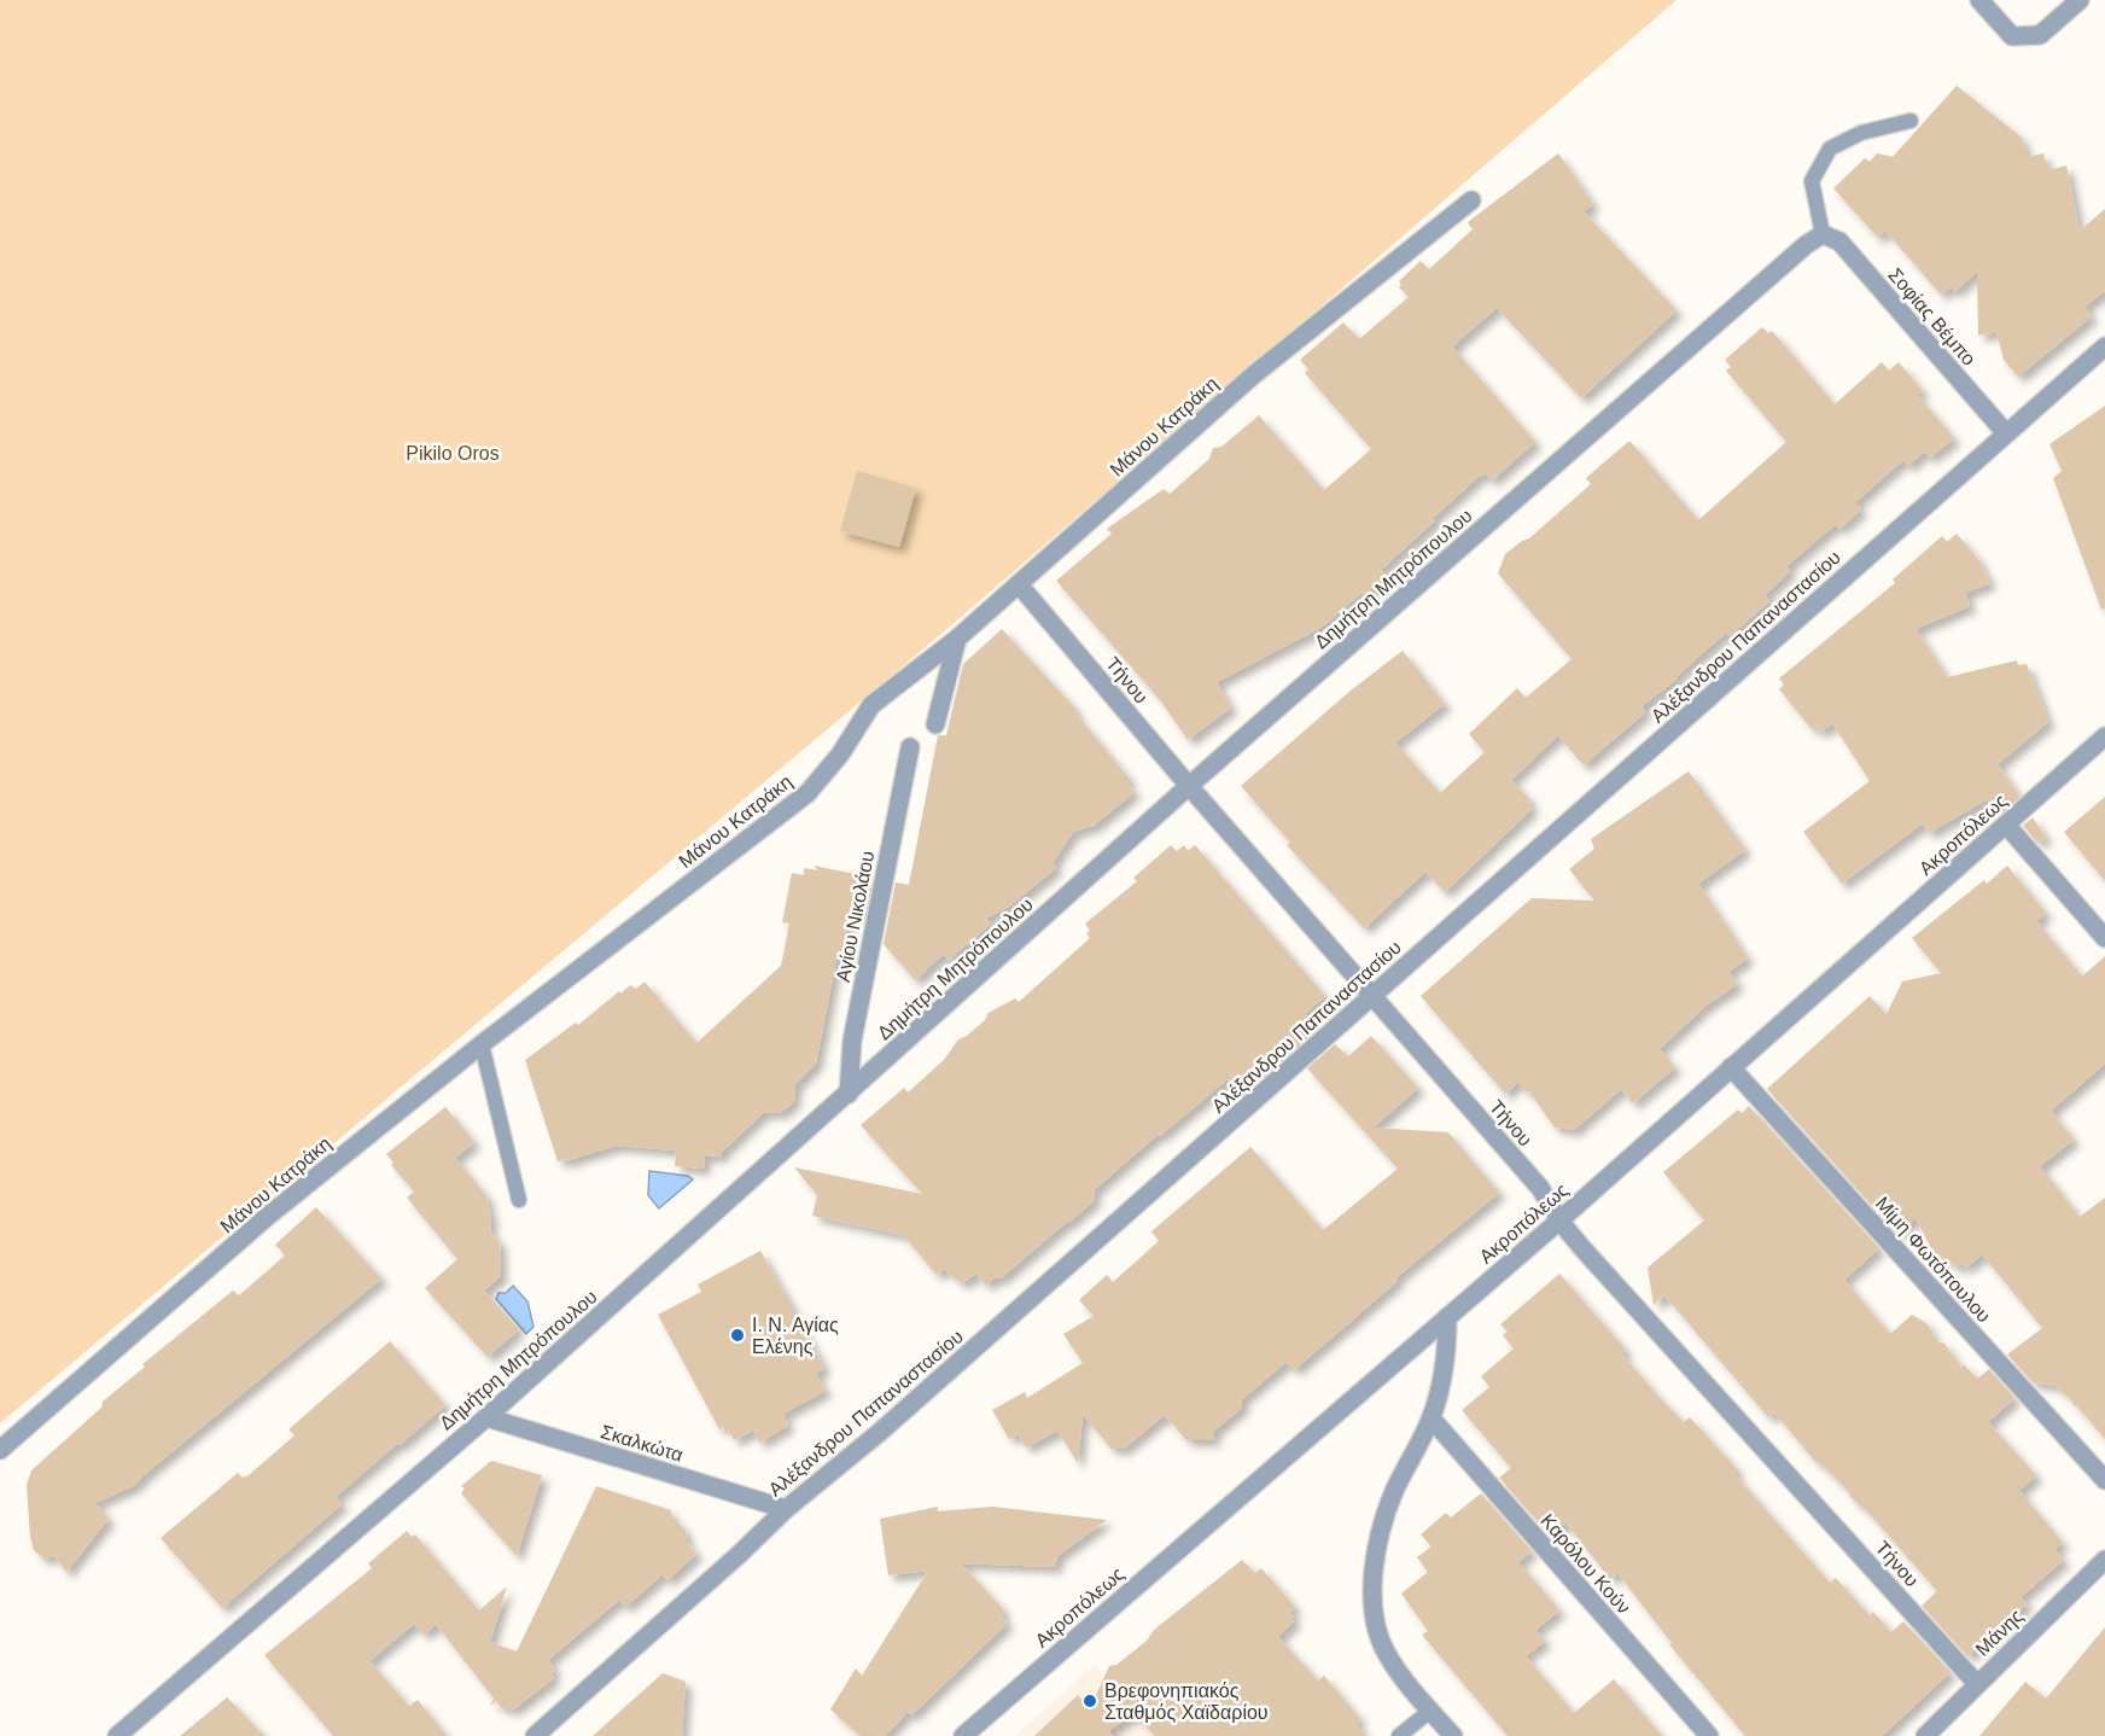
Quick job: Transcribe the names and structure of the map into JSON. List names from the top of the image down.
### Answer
{
  "streets": {
    "street": [
      "Σοφίας Βέμπο",
      "Μάνου Κατράκη",
      "Δημήτρη Μητρόπουλου",
      "Αλέξανδρου Παπαναστασίου",
      "Τήνου",
      "Ακροπόλεως",
      "Αγίου Νικολάου",
      "Μίμη Φωτόπουλου",
      "Σκαλκώτα",
      "Καρόλου Κούν",
      "Μάνης"
    ]
  },
  "crossings": [
    ["Σοφίας Βέμπο", "Δημήτρη Μητρόπουλου"],
    ["Σοφίας Βέμπο", "Αλέξανδρου Παπαναστασίου"],
    ["Μάνου Κατράκη", "Τήνου"],
    ["Δημήτρη Μητρόπουλου", "Τήνου"],
    ["Δημήτρη Μητρόπουλου", "Αγίου Νικολάου"],
    ["Δημήτρη Μητρόπουλου", "Σκαλκώτα"],
    ["Αλέξανδρου Παπαναστασίου", "Τήνου"],
    ["Αλέξανδρου Παπαναστασίου", "Σκαλκώτα"],
    ["Τήνου", "Ακροπόλεως"],
    ["Τήνου", "Μάνης"],
    ["Ακροπόλεως", "Μίμη Φωτόπουλου"]
  ],
  "parks": ["Pikilo Oros"],
  "places": ["Ι. Ν. Αγίας Ελένης", "Βρεφονηπιακός Σταθμός Χαϊδαρίου"]
}
